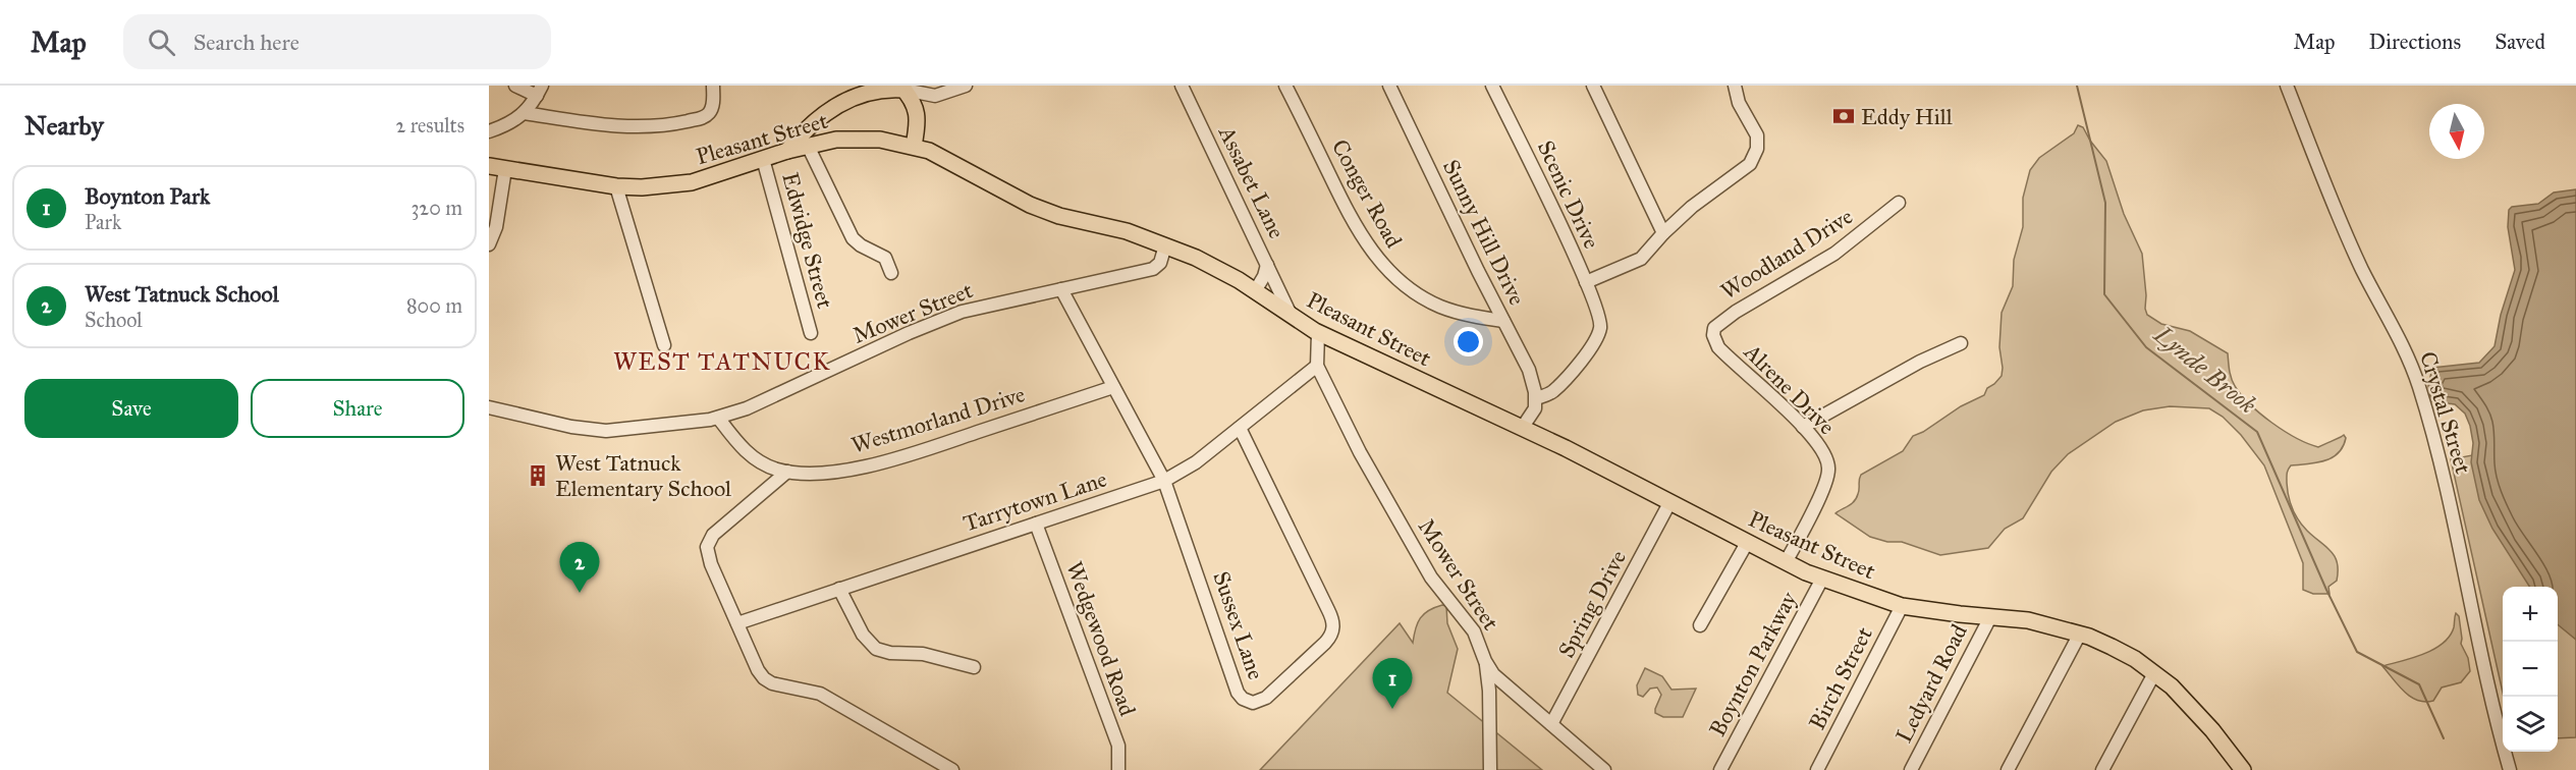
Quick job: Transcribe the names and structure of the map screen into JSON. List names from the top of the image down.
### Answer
{
  "streets": {
    "main road": ["Pleasant Street"],
    "street": [
      "Assabet Lane",
      "Conger Road",
      "Scenic Drive",
      "Sunny Hill Drive",
      "Edwidge Street",
      "Woodland Drive",
      "Mower Street",
      "Alrene Drive",
      "Crystal Street",
      "Westmorland Drive",
      "Tarrytown Lane",
      "Spring Drive",
      "Sussex Lane",
      "Wedgewood Road",
      "Boynton Parkway",
      "Birch Street",
      "Ledyard Road"
    ]
  },
  "crossings": [
    ["Pleasant Street", "Assabet Lane"],
    ["Pleasant Street", "Edwidge Street"],
    ["Pleasant Street", "Mower Street"],
    ["Pleasant Street", "Alrene Drive"],
    ["Pleasant Street", "Spring Drive"],
    ["Pleasant Street", "Boynton Parkway"],
    ["Pleasant Street", "Birch Street"],
    ["Pleasant Street", "Ledyard Road"],
    ["Conger Road", "Sunny Hill Drive"],
    ["Scenic Drive", "Sunny Hill Drive"],
    ["Woodland Drive", "Alrene Drive"],
    ["Mower Street", "Westmorland Drive"],
    ["Mower Street", "Tarrytown Lane"],
    ["Mower Street", "Spring Drive"],
    ["Mower Street", "Sussex Lane"],
    ["Westmorland Drive", "Sussex Lane"],
    ["Tarrytown Lane", "Sussex Lane"],
    ["Tarrytown Lane", "Wedgewood Road"]
  ],
  "districts": ["WEST TATNUCK"],
  "water": ["Lynde Brook"],
  "places": {
    "bank": ["Eddy Hill"],
    "building": ["West Tatnuck Elementary School"]
  },
  "north": "bottom",
  "page": {
    "header": "Map",
    "search": "Search here",
    "nav": ["Map", "Directions", "Saved"],
    "heading": ["Nearby", "2 results"],
    "list": [
      {
        "mark": "1",
        "name": "Boynton Park",
        "note": "Park",
        "value": "320 m"
      },
      {
        "mark": "2",
        "name": "West Tatnuck School",
        "note": "School",
        "value": "800 m"
      }
    ],
    "buttons": ["Save", "Share"],
    "pins": ["2", "1"],
    "map_buttons": ["+", "−"]
  }
}
